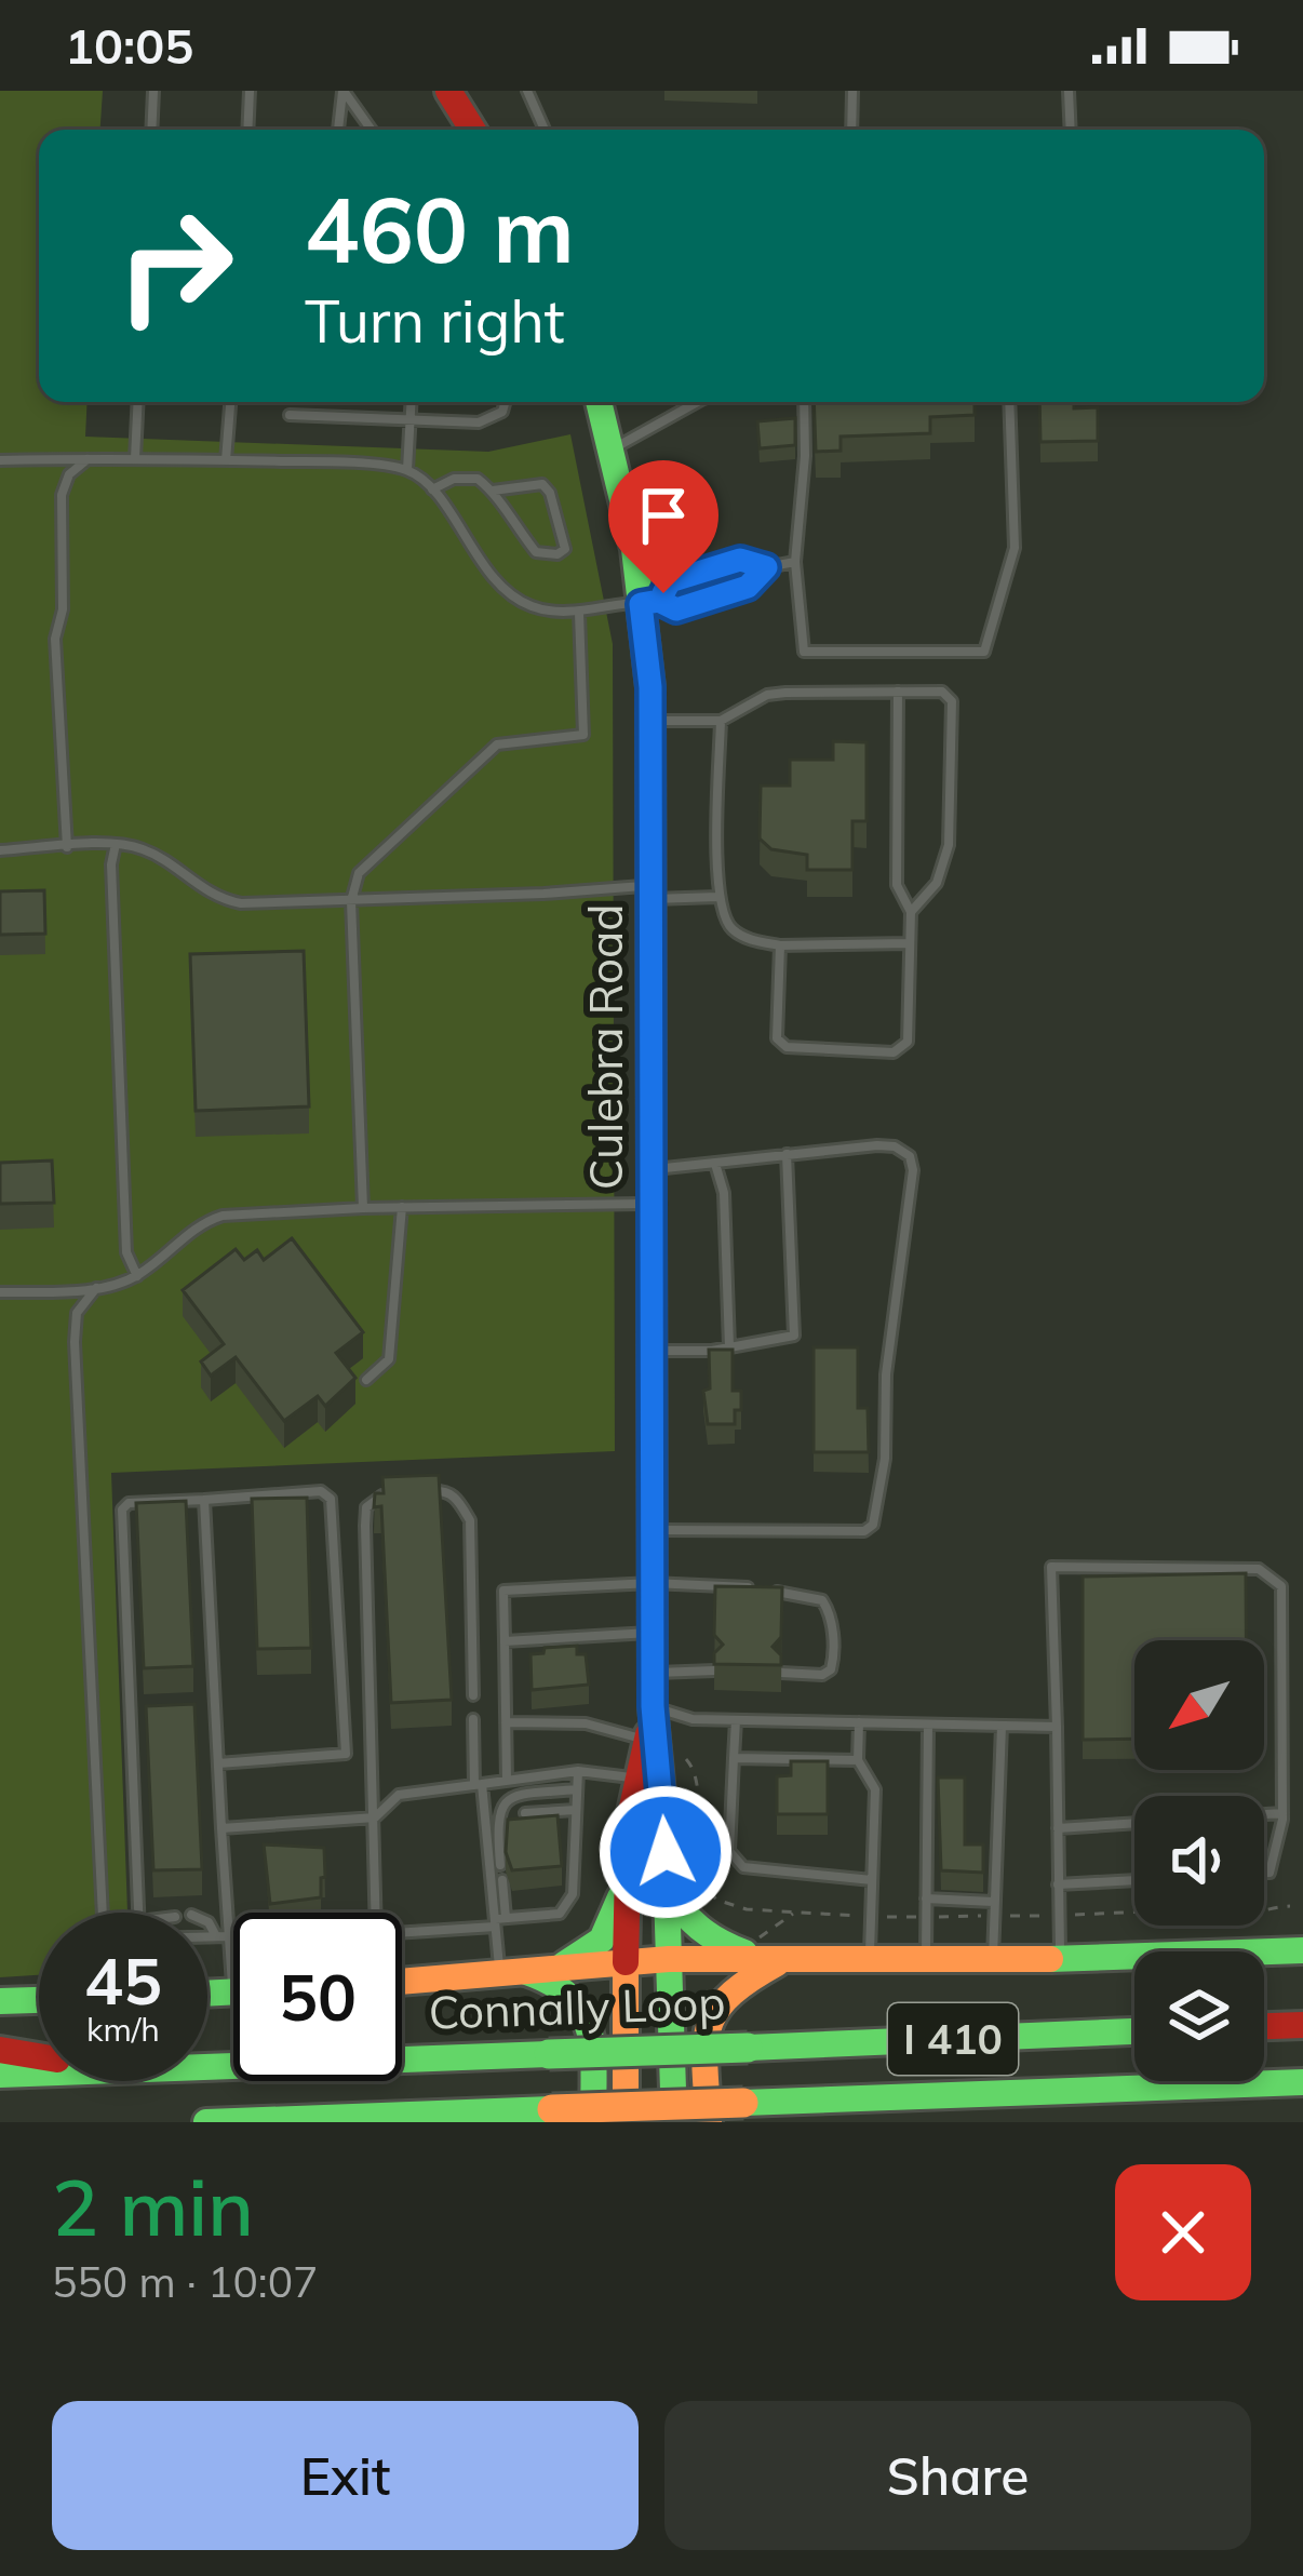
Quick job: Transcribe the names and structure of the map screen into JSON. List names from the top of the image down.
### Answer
{
  "streets": {
    "main road": ["Culebra Road", "Connally Loop", "I 410"]
  },
  "north": "bottom left",
  "page": {
    "status": "10:05",
    "turn": ["460 m", "Turn right"],
    "speed": "45 km/h",
    "limit": "50",
    "heading": ["2 min", "550 m · 10:07"],
    "buttons": ["Exit", "Share"]
  }
}
